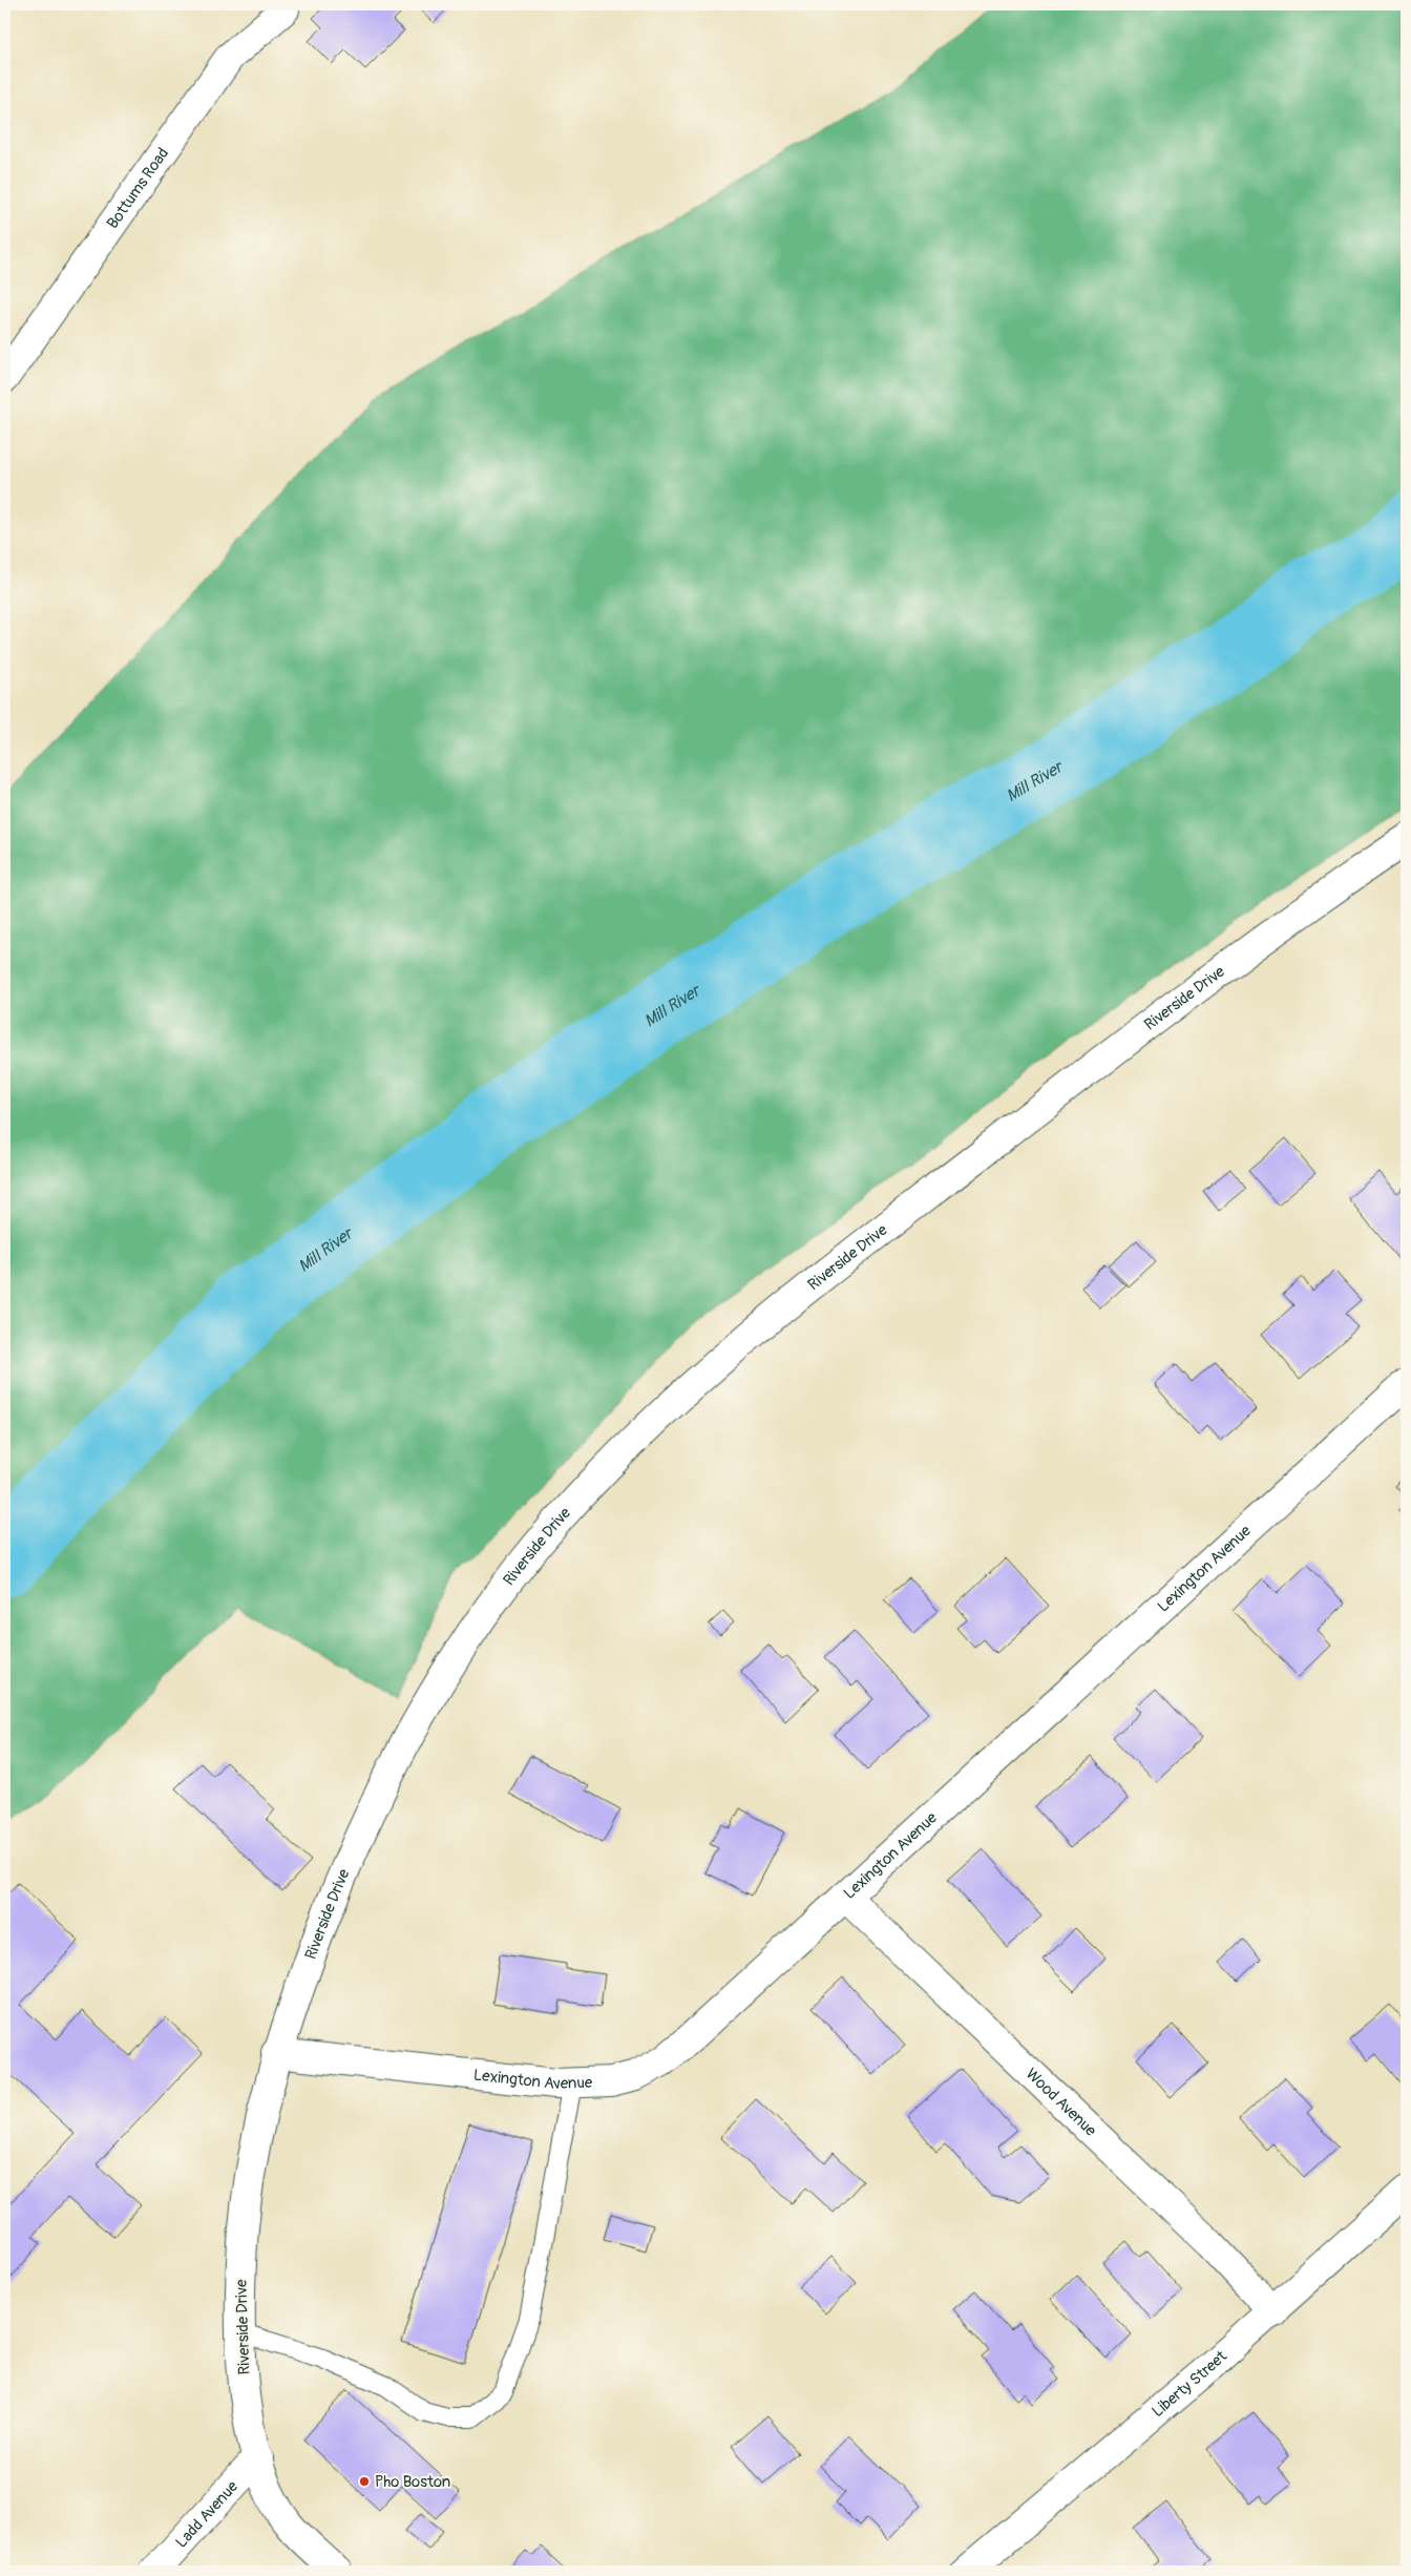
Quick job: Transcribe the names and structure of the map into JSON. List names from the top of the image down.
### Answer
{
  "streets": {
    "street": [
      "Bottums Road",
      "Riverside Drive",
      "Lexington Avenue",
      "Wood Avenue",
      "Liberty Street",
      "Ladd Avenue"
    ]
  },
  "crossings": [
    ["Riverside Drive", "Lexington Avenue"],
    ["Riverside Drive", "Ladd Avenue"],
    ["Lexington Avenue", "Wood Avenue"],
    ["Wood Avenue", "Liberty Street"]
  ],
  "water": ["Mill River"],
  "places": ["Pho Boston"]
}
